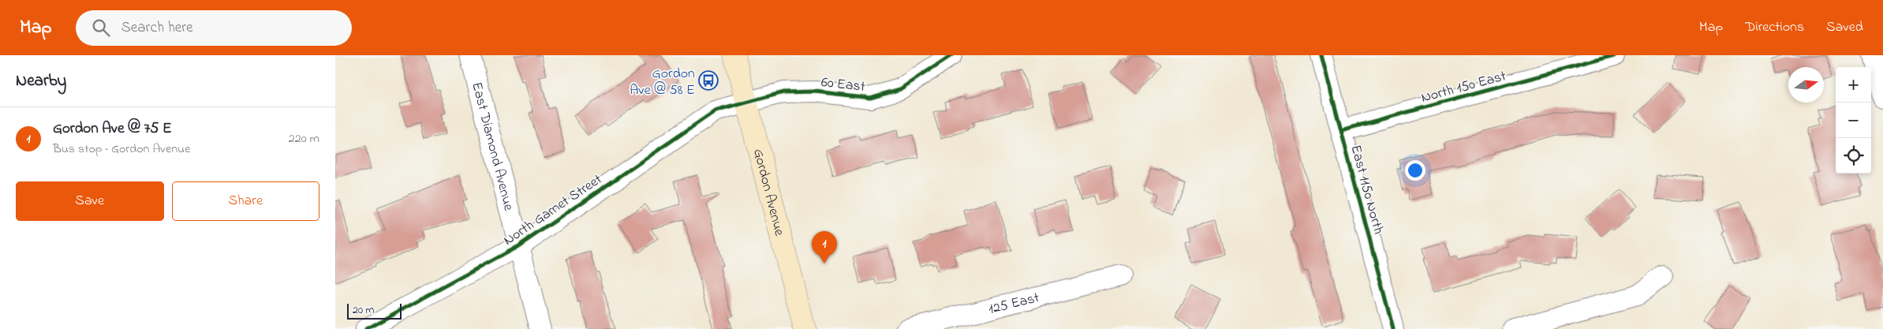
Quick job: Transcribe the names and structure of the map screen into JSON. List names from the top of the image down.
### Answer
{
  "streets": {
    "main road": ["Gordon Avenue"],
    "street": [
      "60 East",
      "North 150 East",
      "East Diamond Avenue",
      "East 1150 North",
      "North Garnet Street",
      "125 East"
    ]
  },
  "crossings": [
    ["60 East", "Gordon Avenue"],
    ["60 East", "North Garnet Street"],
    ["North 150 East", "East 1150 North"],
    ["East Diamond Avenue", "North Garnet Street"],
    ["Gordon Avenue", "North Garnet Street"]
  ],
  "places": {
    "bus stop": ["Gordon Ave @ 58 E"]
  },
  "scale_bar": "20 m",
  "north": "right",
  "page": {
    "header": "Map",
    "search": "Search here",
    "nav": ["Map", "Directions", "Saved"],
    "heading": "Nearby",
    "map_buttons": ["+", "−"],
    "list": [
      {
        "mark": "1",
        "name": "Gordon Ave @ 75 E",
        "note": "Bus stop · Gordon Avenue",
        "value": "220 m"
      }
    ],
    "buttons": ["Save", "Share"],
    "pins": "1",
    "scale": "20 m"
  }
}
